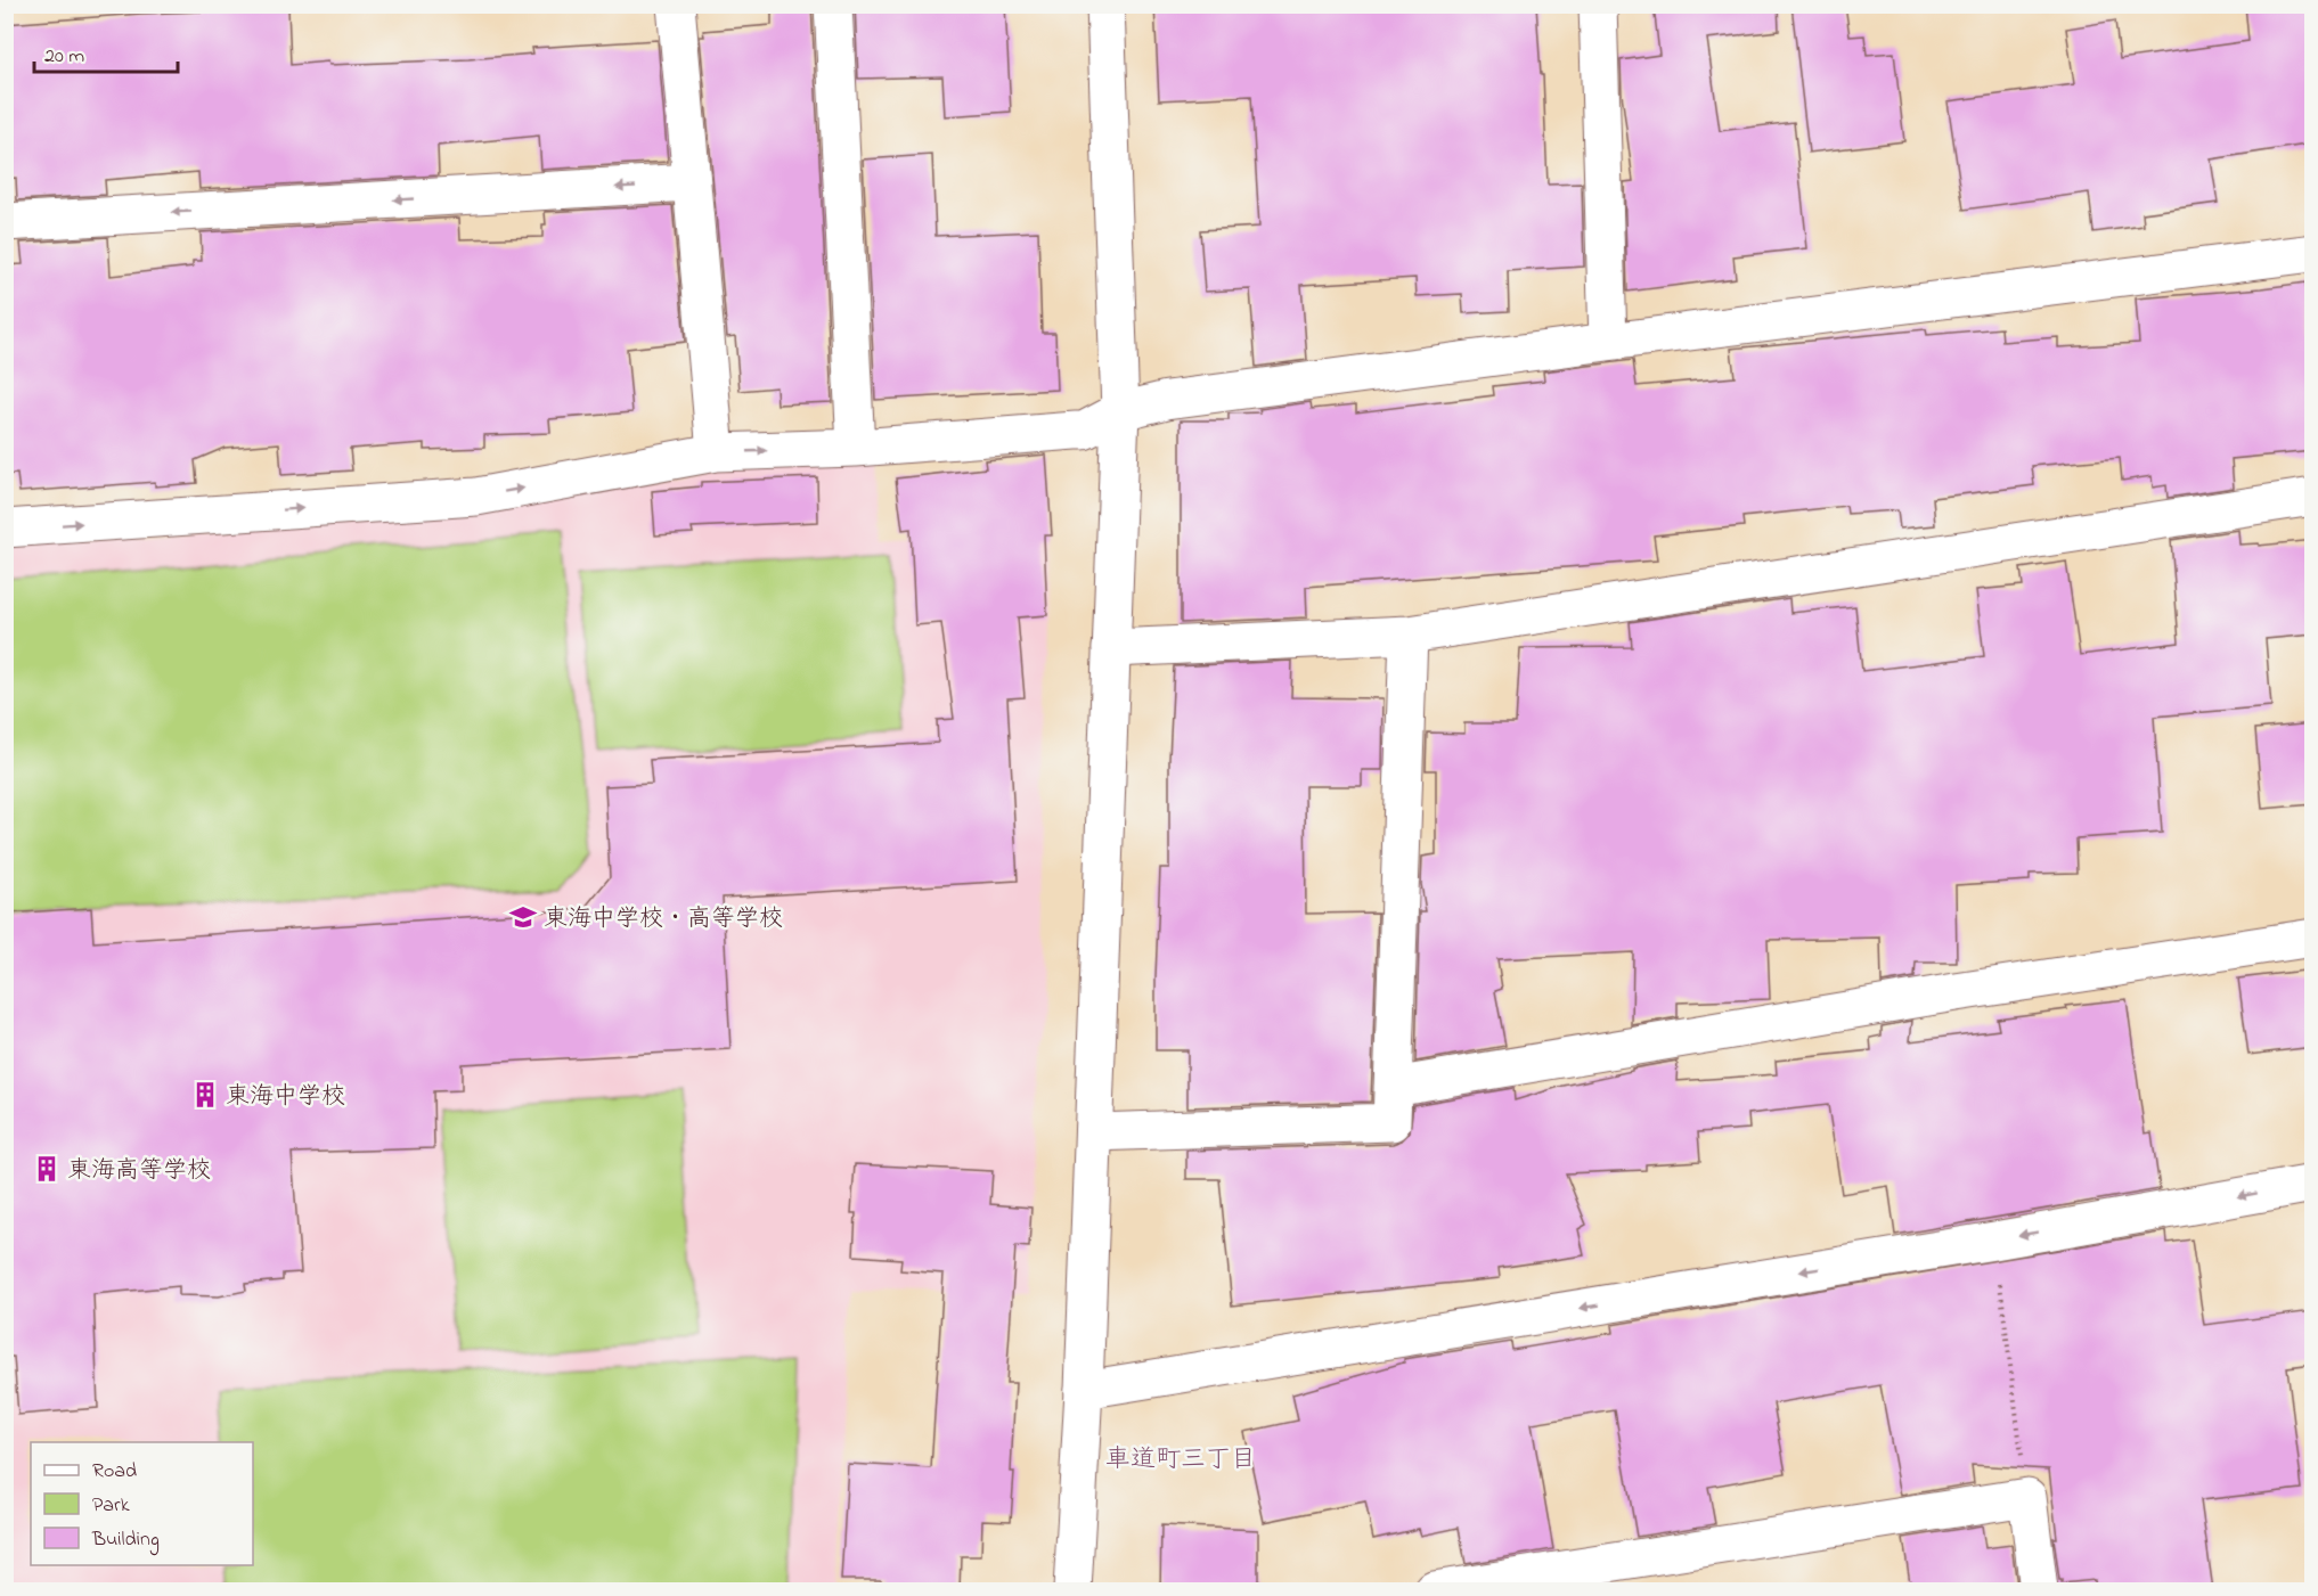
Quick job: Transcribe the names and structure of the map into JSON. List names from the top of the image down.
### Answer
{
  "districts": ["車道町三丁目"],
  "places": {
    "school or university": ["東海中学校・高等学校"],
    "building": ["東海中学校", "東海高等学校"]
  },
  "legend": ["Road", "Park", "Building"],
  "scale_bar": "20 m"
}
